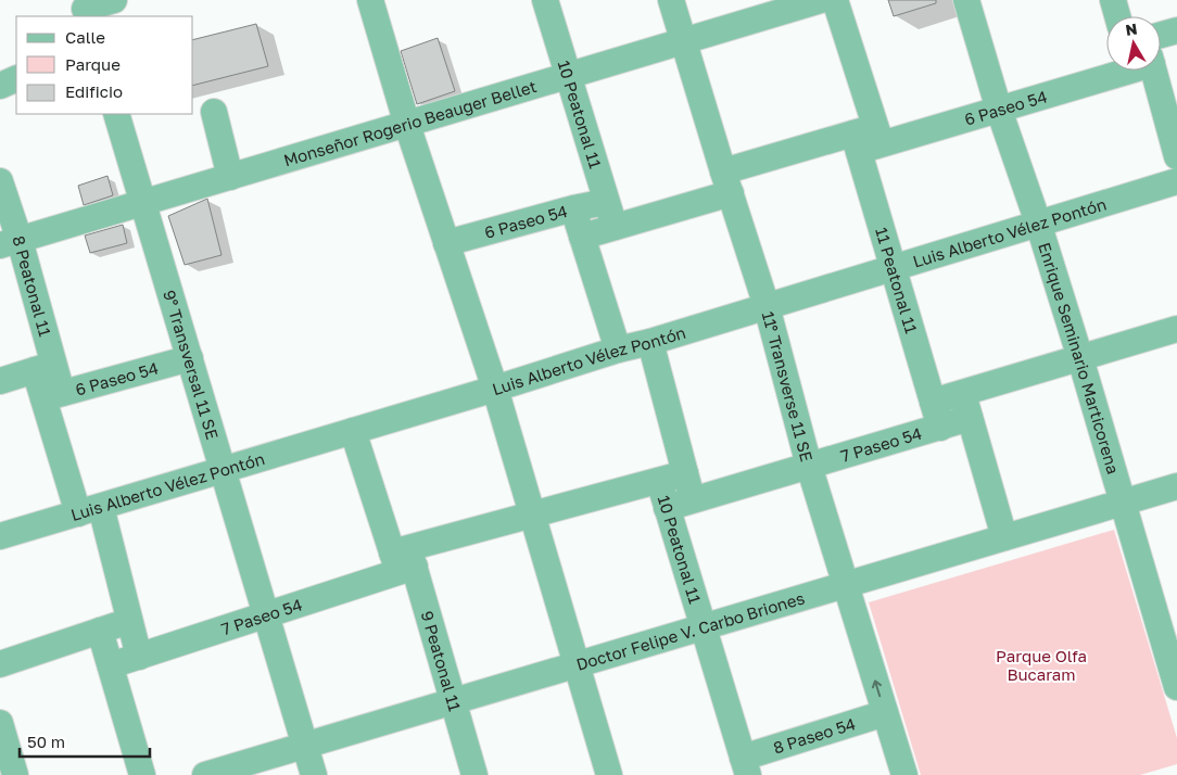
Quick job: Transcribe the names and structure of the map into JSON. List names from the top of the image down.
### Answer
{
  "streets": {
    "street": [
      "6 Paseo 54",
      "10 Peatonal 11",
      "Monseñor Rogerio Beauger Bellet",
      "Luis Alberto Vélez Pontón",
      "11 Peatonal 11",
      "8 Peatonal 11",
      "Enrique Seminario Marticorena",
      "9° Transversal 11 SE",
      "11° Transverse 11 SE",
      "7 Paseo 54",
      "Doctor Felipe V. Carbo Briones",
      "9 Peatonal 11",
      "8 Paseo 54"
    ]
  },
  "crossings": [
    ["6 Paseo 54", "10 Peatonal 11"],
    ["6 Paseo 54", "11 Peatonal 11"],
    ["6 Paseo 54", "8 Peatonal 11"],
    ["6 Paseo 54", "Enrique Seminario Marticorena"],
    ["6 Paseo 54", "9° Transversal 11 SE"],
    ["6 Paseo 54", "11° Transverse 11 SE"],
    ["10 Peatonal 11", "Monseñor Rogerio Beauger Bellet"],
    ["10 Peatonal 11", "Luis Alberto Vélez Pontón"],
    ["10 Peatonal 11", "7 Paseo 54"],
    ["10 Peatonal 11", "Doctor Felipe V. Carbo Briones"],
    ["10 Peatonal 11", "8 Paseo 54"],
    ["Monseñor Rogerio Beauger Bellet", "8 Peatonal 11"],
    ["Monseñor Rogerio Beauger Bellet", "9° Transversal 11 SE"],
    ["Monseñor Rogerio Beauger Bellet", "11° Transverse 11 SE"],
    ["Luis Alberto Vélez Pontón", "11 Peatonal 11"],
    ["Luis Alberto Vélez Pontón", "8 Peatonal 11"],
    ["Luis Alberto Vélez Pontón", "Enrique Seminario Marticorena"],
    ["Luis Alberto Vélez Pontón", "9° Transversal 11 SE"],
    ["Luis Alberto Vélez Pontón", "11° Transverse 11 SE"],
    ["Luis Alberto Vélez Pontón", "9 Peatonal 11"],
    ["11 Peatonal 11", "7 Paseo 54"],
    ["8 Peatonal 11", "7 Paseo 54"],
    ["Enrique Seminario Marticorena", "Doctor Felipe V. Carbo Briones"],
    ["9° Transversal 11 SE", "7 Paseo 54"],
    ["9° Transversal 11 SE", "Doctor Felipe V. Carbo Briones"],
    ["11° Transverse 11 SE", "7 Paseo 54"],
    ["11° Transverse 11 SE", "Doctor Felipe V. Carbo Briones"],
    ["11° Transverse 11 SE", "8 Paseo 54"],
    ["7 Paseo 54", "9 Peatonal 11"],
    ["Doctor Felipe V. Carbo Briones", "9 Peatonal 11"]
  ],
  "parks": ["Parque Olfa Bucaram"],
  "legend": ["Calle", "Parque", "Edificio"],
  "scale_bar": "50 m",
  "north": "top"
}
